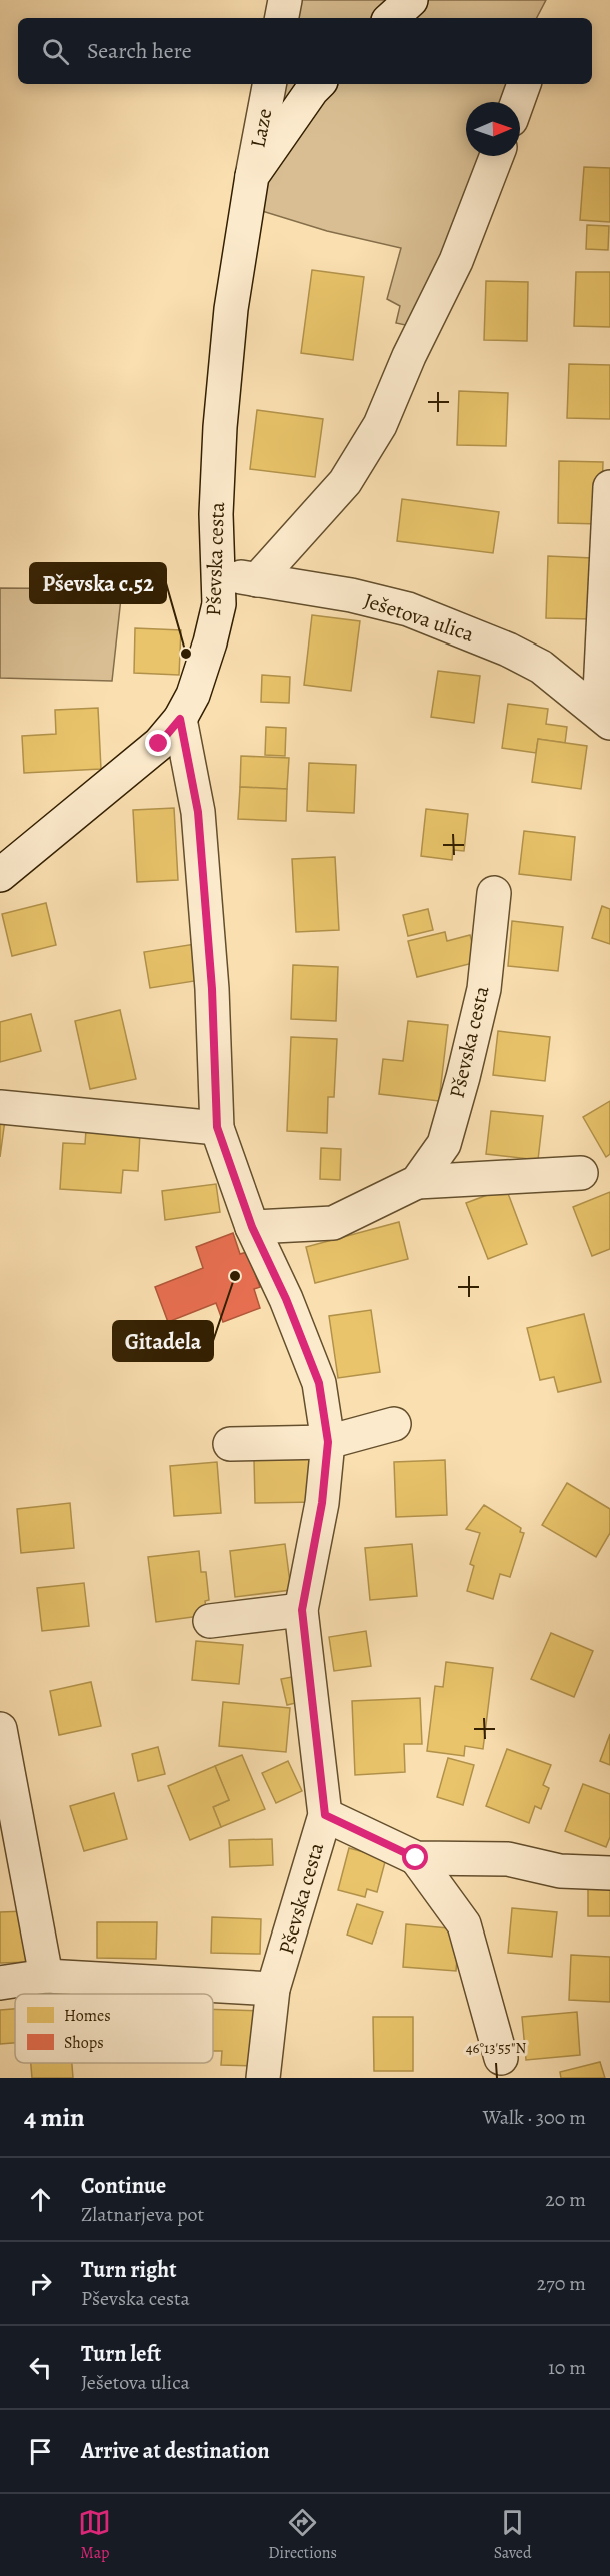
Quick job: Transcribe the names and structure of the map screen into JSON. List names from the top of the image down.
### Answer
{
  "streets": {
    "street": ["Laze", "Pševska cesta", "Ješetova ulica"]
  },
  "crossings": [
    ["Laze", "Pševska cesta"],
    ["Pševska cesta", "Ješetova ulica"]
  ],
  "places": ["Pševska c.52", "Gitadela"],
  "legend": ["Homes", "Shops"],
  "north": "right",
  "page": {
    "search": "Search here",
    "heading": ["4 min", "Walk · 300 m"],
    "list": [
      ["Continue", "Zlatnarjeva pot", "20 m"],
      ["Turn right", "Pševska cesta", "270 m"],
      ["Turn left", "Ješetova ulica", "10 m"],
      "Arrive at destination"
    ],
    "nav": ["Map", "Directions", "Saved"]
  },
  "coordinates": ["46°13'55\"N"]
}
